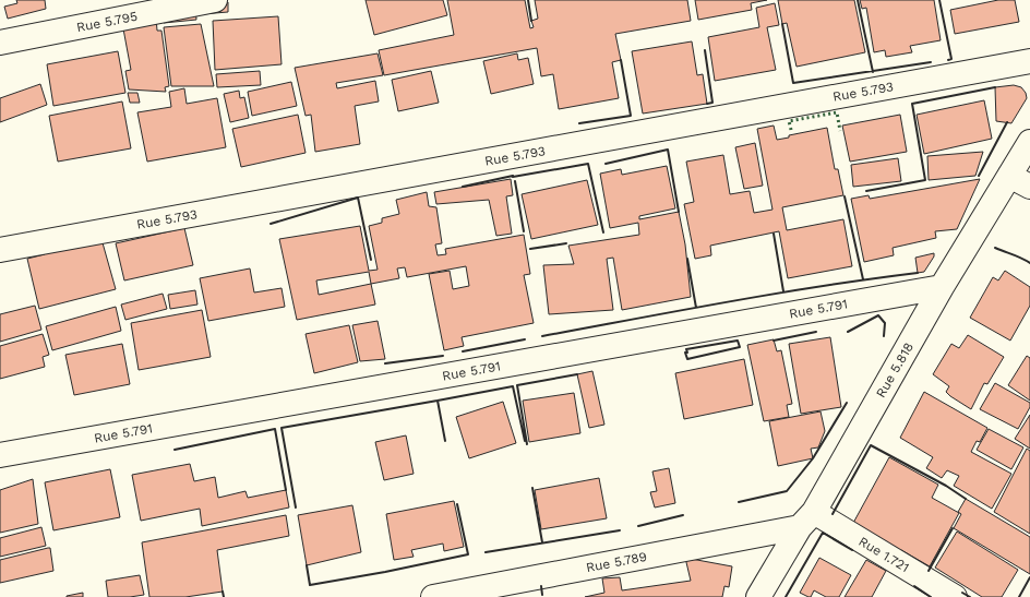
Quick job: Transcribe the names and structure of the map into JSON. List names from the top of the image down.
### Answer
{
  "streets": {
    "street": [
      "Rue 5.795",
      "Rue 5.793",
      "Rue 5.791",
      "Rue 5.818",
      "Rue 1.721",
      "Rue 5.789"
    ]
  },
  "crossings": [
    ["Rue 5.791", "Rue 5.818"],
    ["Rue 5.818", "Rue 1.721"],
    ["Rue 5.818", "Rue 5.789"],
    ["Rue 1.721", "Rue 5.789"]
  ]
}
